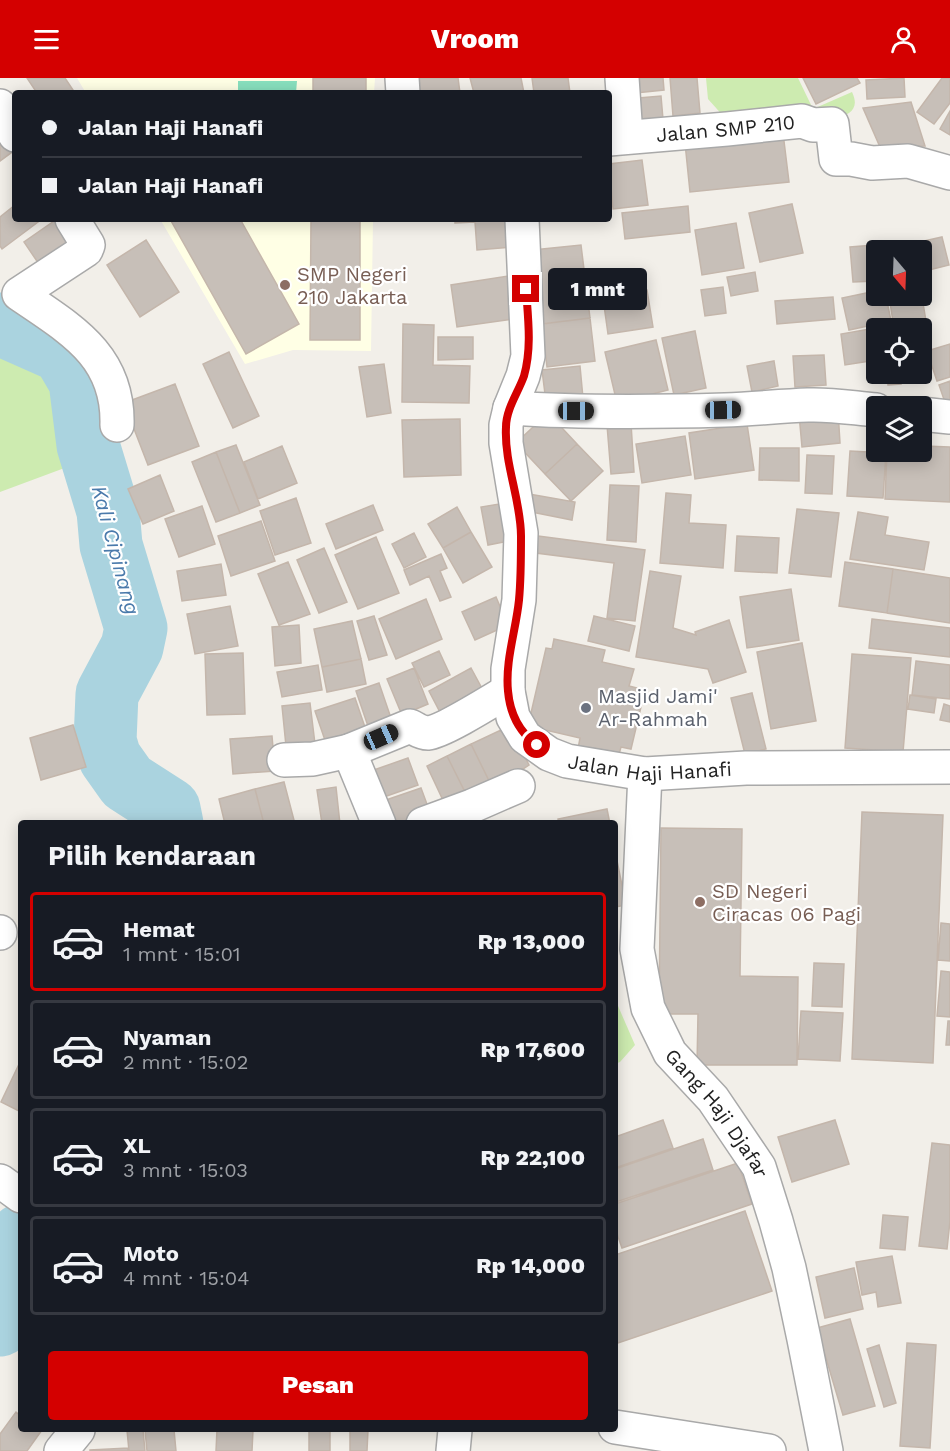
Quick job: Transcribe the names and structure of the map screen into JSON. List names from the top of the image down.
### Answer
{
  "streets": {
    "street": ["Jalan SMP 210", "Jalan Haji Hanafi", "Gang Haji Djafar"]
  },
  "crossings": [
    ["Jalan Haji Hanafi", "Gang Haji Djafar"]
  ],
  "water": ["Kali Cipinang"],
  "places": ["SMP Negeri 210 Jakarta", "Masjid Jami' Ar-Rahmah", "SD Negeri Ciracas 06 Pagi"],
  "north": "bottom",
  "page": {
    "header": "Vroom",
    "banner": ["Jalan Haji Hanafi", "Jalan Haji Hanafi"],
    "bubble": "1 mnt",
    "heading": "Pilih kendaraan",
    "list": [
      {
        "name": "Hemat",
        "note": "1 mnt · 15:01",
        "value": "Rp 13,000"
      },
      {
        "name": "Nyaman",
        "note": "2 mnt · 15:02",
        "value": "Rp 17,600"
      },
      {
        "name": "XL",
        "note": "3 mnt · 15:03",
        "value": "Rp 22,100"
      },
      {
        "name": "Moto",
        "note": "4 mnt · 15:04",
        "value": "Rp 14,000"
      }
    ],
    "buttons": "Pesan"
  }
}
